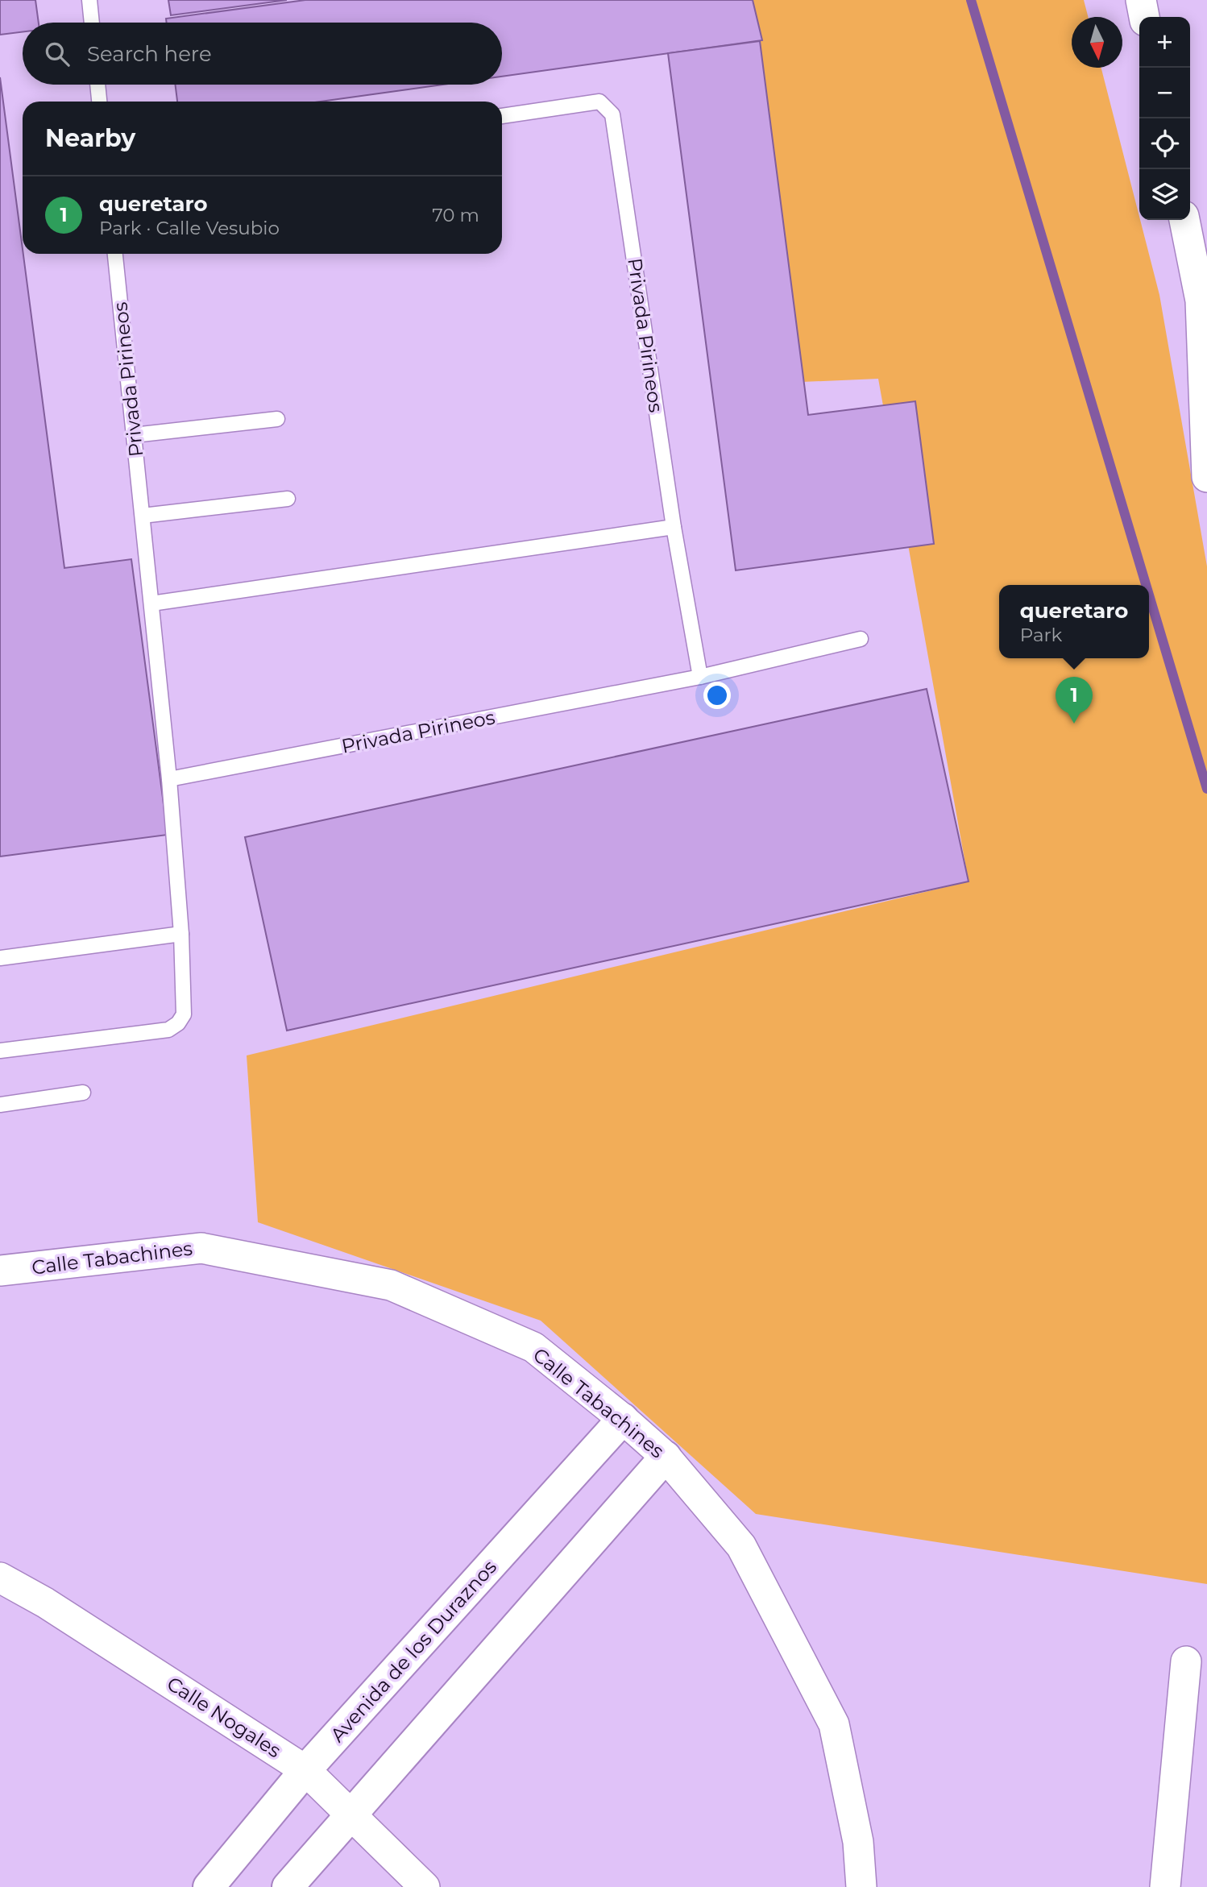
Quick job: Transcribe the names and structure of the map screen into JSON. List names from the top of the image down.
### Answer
{
  "streets": {
    "street": ["Calle Tabachines", "Avenida de los Duraznos", "Calle Nogales"],
    "lane": ["Privada Pirineos"]
  },
  "crossings": [
    ["Calle Tabachines", "Avenida de los Duraznos"],
    ["Avenida de los Duraznos", "Calle Nogales"]
  ],
  "north": "bottom",
  "page": {
    "map_buttons": ["+", "−"],
    "search": "Search here",
    "heading": "Nearby",
    "list": [
      {
        "mark": "1",
        "name": "queretaro",
        "note": "Park · Calle Vesubio",
        "value": "70 m"
      }
    ],
    "popup": ["queretaro", "Park"],
    "pins": "1"
  }
}
